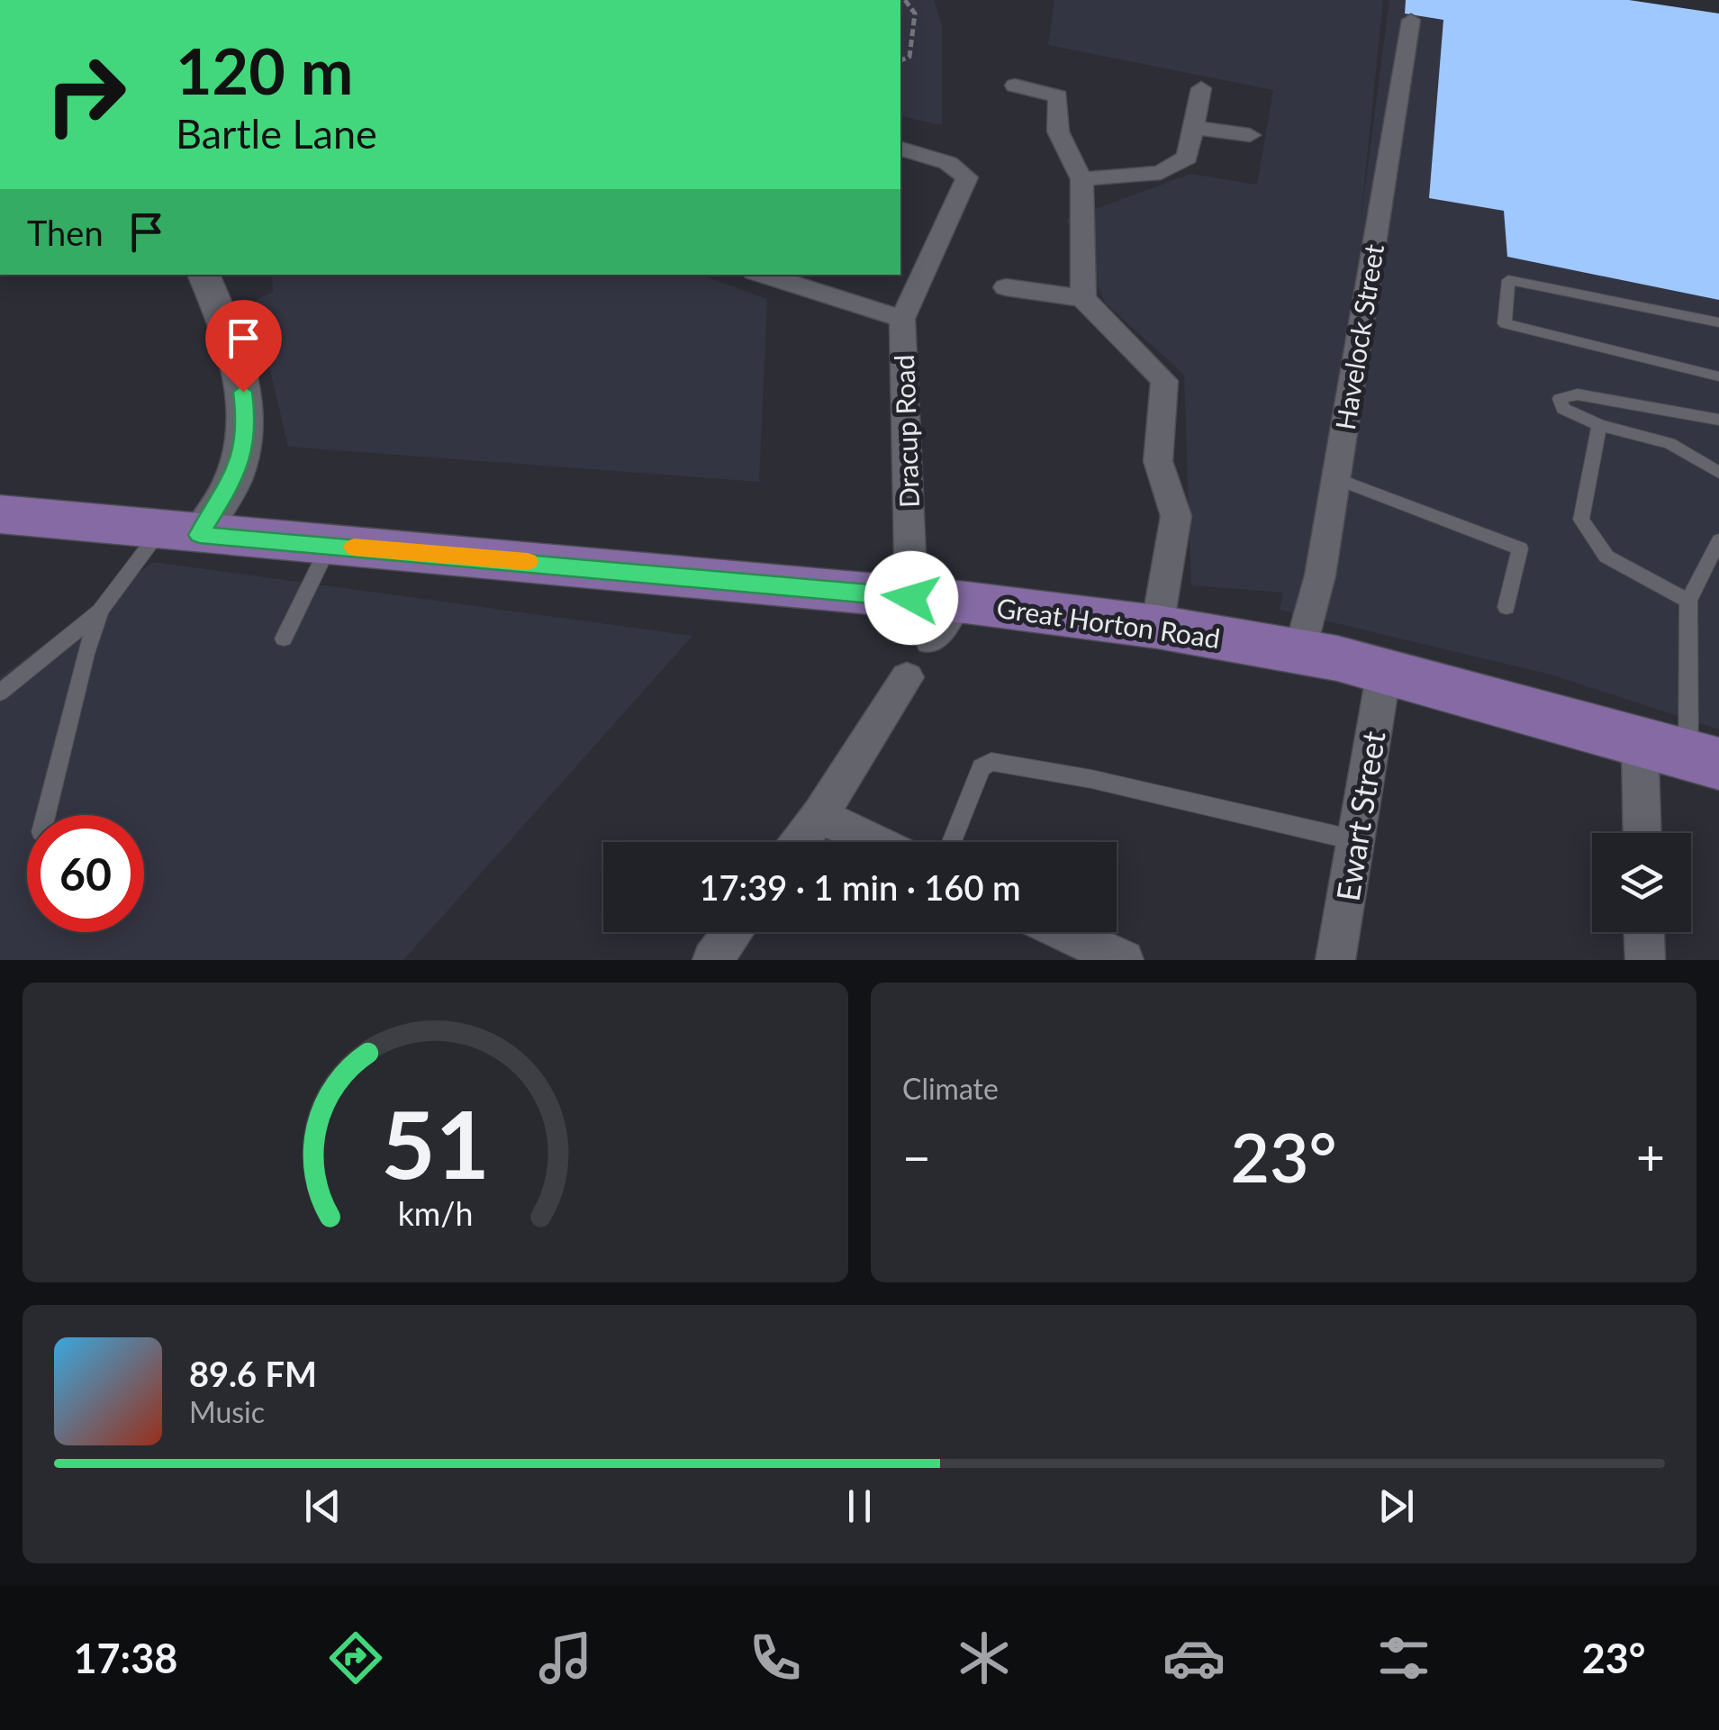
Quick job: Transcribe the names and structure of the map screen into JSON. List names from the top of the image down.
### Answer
{
  "streets": {
    "main road": ["Great Horton Road"],
    "street": ["Havelock Street", "Dracup Road", "Ewart Street"]
  },
  "crossings": [
    ["Havelock Street", "Great Horton Road"],
    ["Dracup Road", "Great Horton Road"],
    ["Great Horton Road", "Ewart Street"]
  ],
  "page": {
    "turn": ["120 m", "Bartle Lane"],
    "then": "Then",
    "limit": "60",
    "trip": "17:39 · 1 min · 160 m",
    "tile": "Climate",
    "heat": ["−", "23°", "+"],
    "song": ["89.6 FM", "Music"],
    "tabs": ["17:38", "23°"],
    "gauge": ["51", "km/h"]
  }
}
